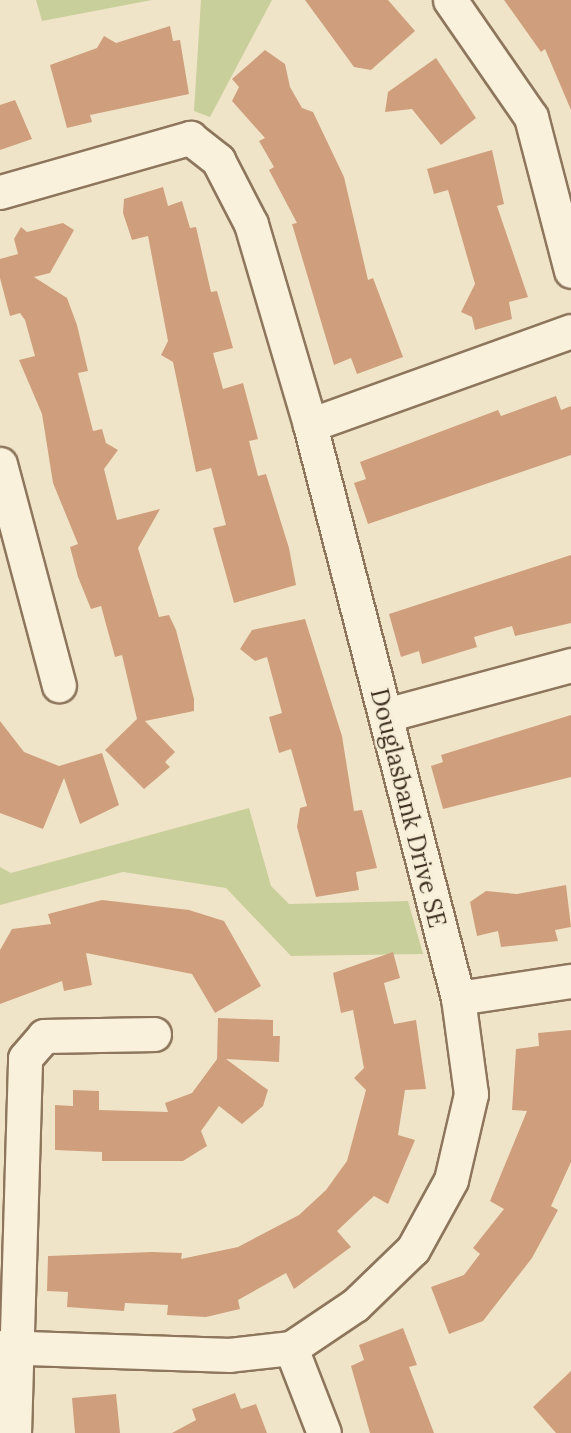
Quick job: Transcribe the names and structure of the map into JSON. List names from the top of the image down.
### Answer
{
  "streets": {
    "street": ["Douglasbank Drive SE"]
  }
}
